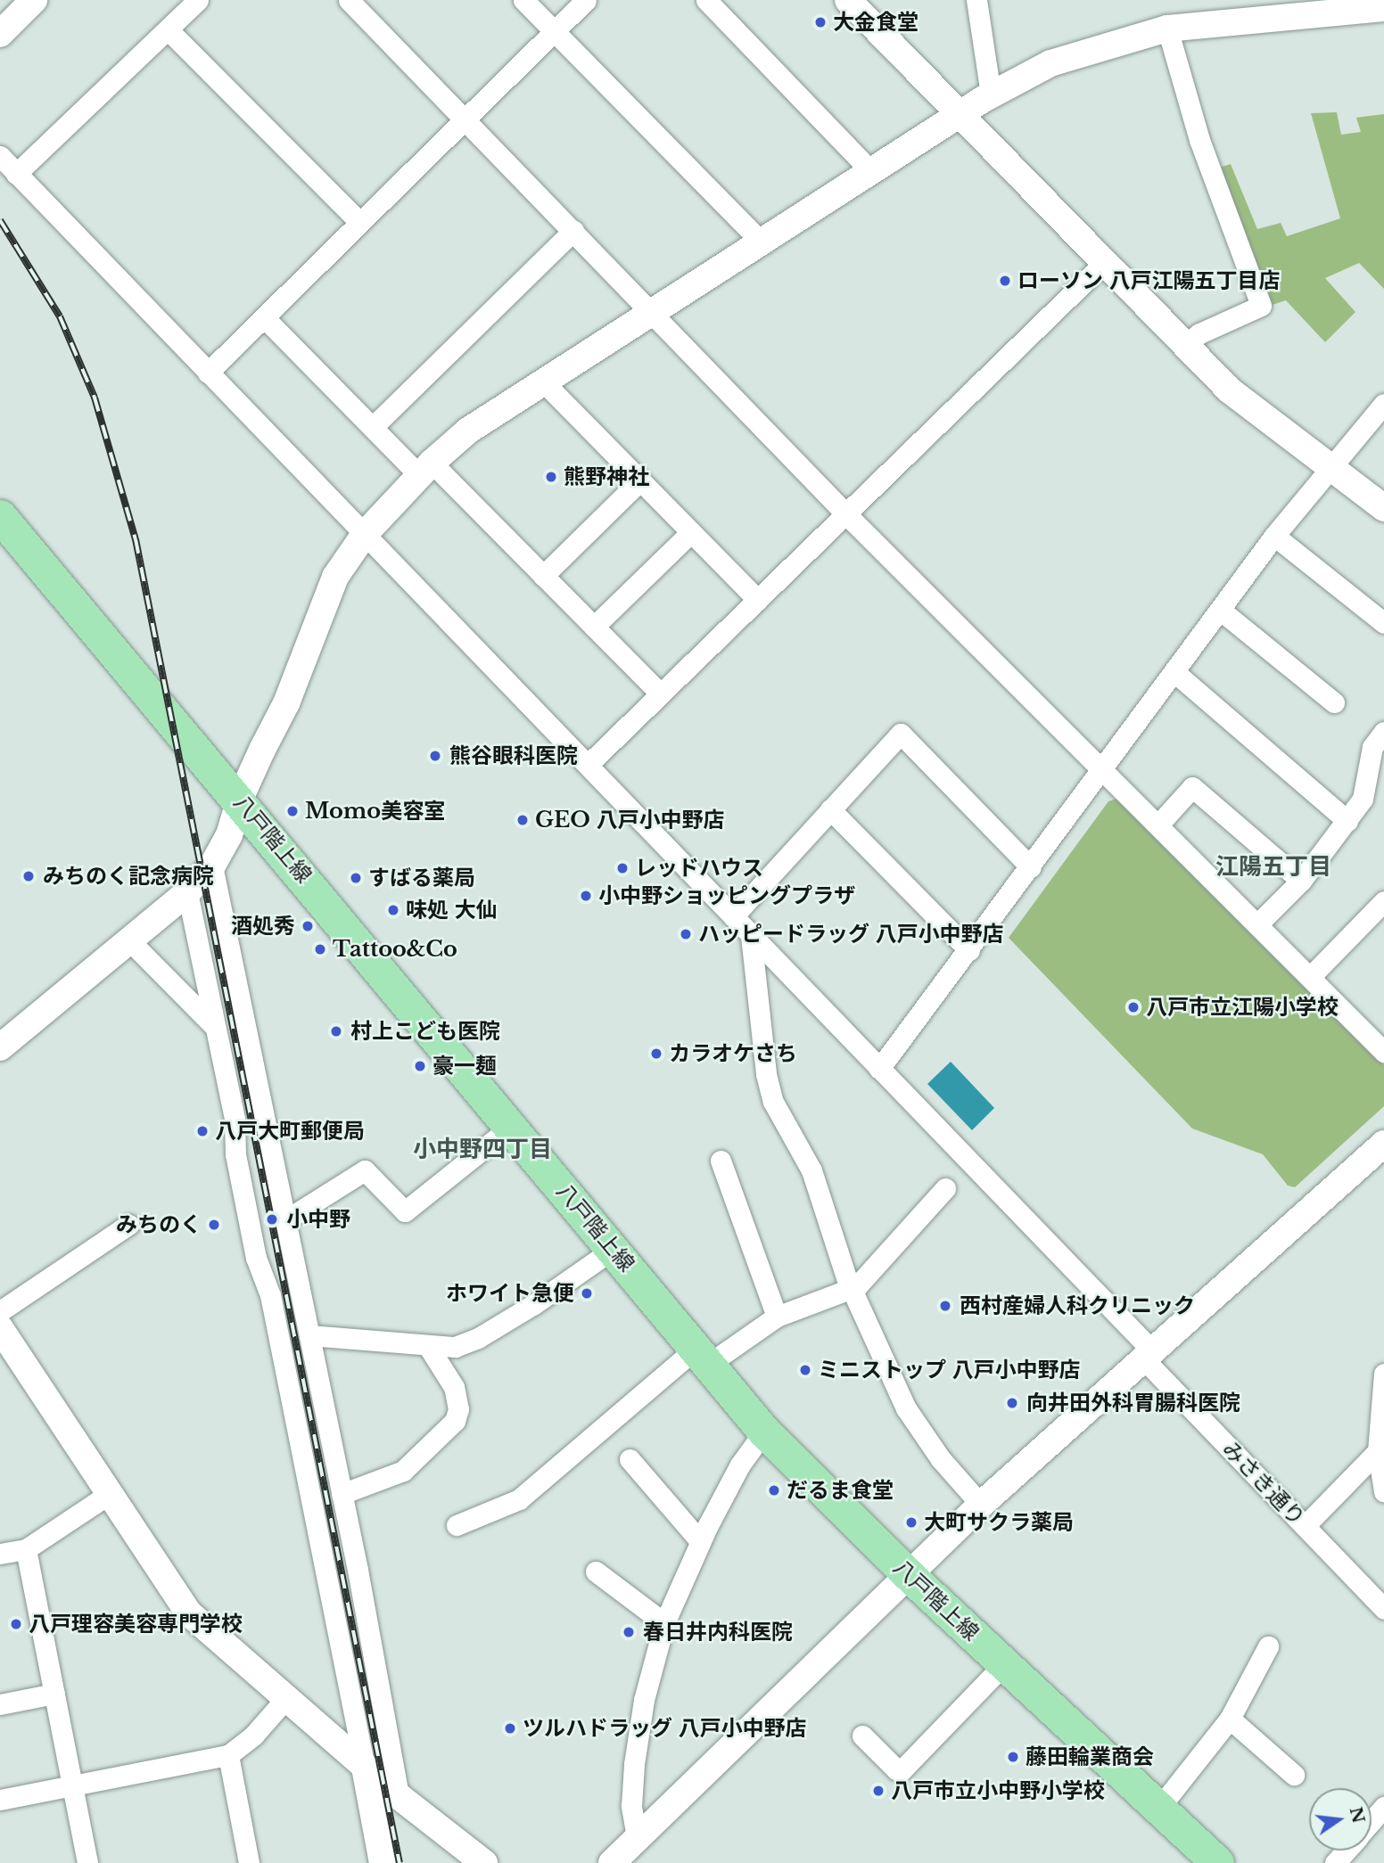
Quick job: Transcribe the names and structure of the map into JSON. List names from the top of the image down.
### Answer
{
  "streets": {
    "main road": ["八戸階上線"],
    "street": ["みさき通り"]
  },
  "districts": ["江陽五丁目", "小中野四丁目"],
  "places": [
    "大金食堂",
    "ローソン 八戸江陽五丁目店",
    "熊野神社",
    "熊谷眼科医院",
    "Momo美容室",
    "GEO 八戸小中野店",
    "レッドハウス",
    "みちのく記念病院",
    "すばる薬局",
    "小中野ショッピングプラザ",
    "味処 大仙",
    "酒処秀",
    "ハッピードラッグ 八戸小中野店",
    "Tattoo&Co",
    "八戸市立江陽小学校",
    "村上こども医院",
    "カラオケさち",
    "豪一麺",
    "八戸大町郵便局",
    "小中野",
    "みちのく",
    "ホワイト急便",
    "西村産婦人科クリニック",
    "ミニストップ 八戸小中野店",
    "向井田外科胃腸科医院",
    "だるま食堂",
    "大町サクラ薬局",
    "八戸理容美容専門学校",
    "春日井内科医院",
    "ツルハドラッグ 八戸小中野店",
    "藤田輪業商会",
    "八戸市立小中野小学校"
  ],
  "north": "right"
}
